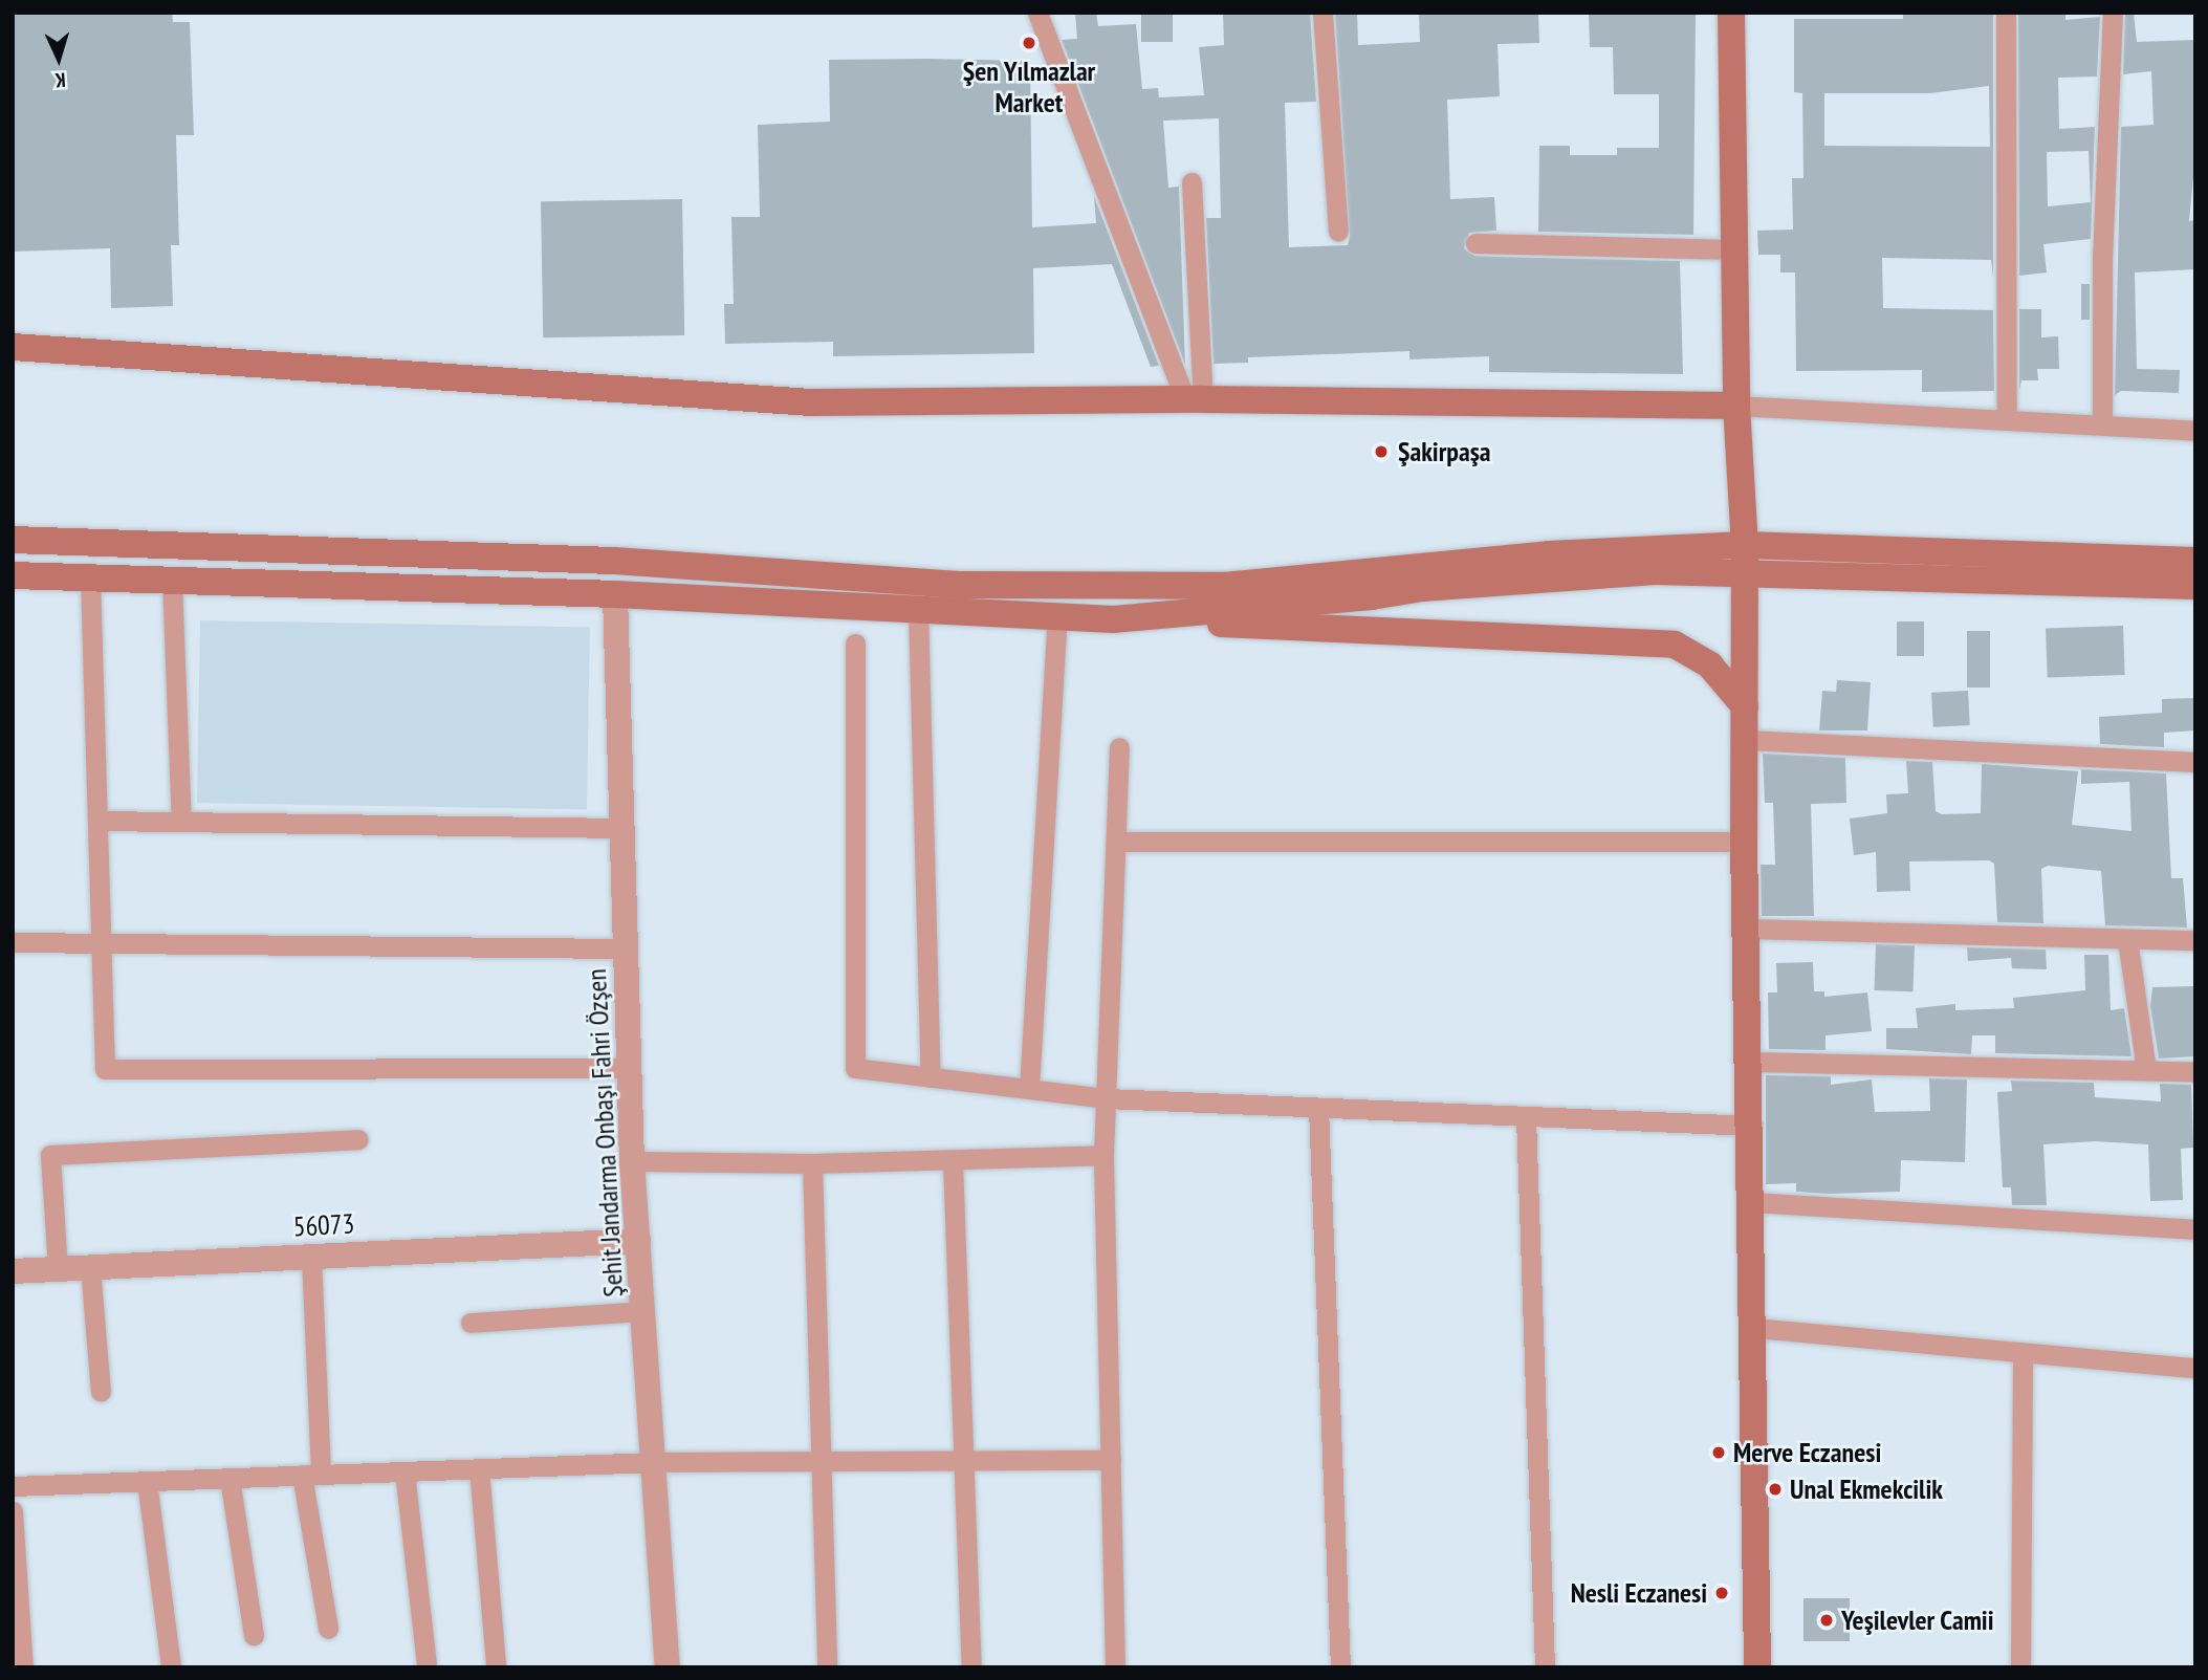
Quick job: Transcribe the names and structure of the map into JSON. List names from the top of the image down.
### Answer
{
  "streets": {
    "street": ["Şehit Jandarma Onbaşı Fahri Özşen", "56073"]
  },
  "crossings": [
    ["Şehit Jandarma Onbaşı Fahri Özşen", "56073"]
  ],
  "places": [
    "Şen Yılmazlar Market",
    "Şakirpaşa",
    "Merve Eczanesi",
    "Unal Ekmekcilik",
    "Nesli Eczanesi",
    "Yeşilevler Camii"
  ],
  "north": "bottom"
}
